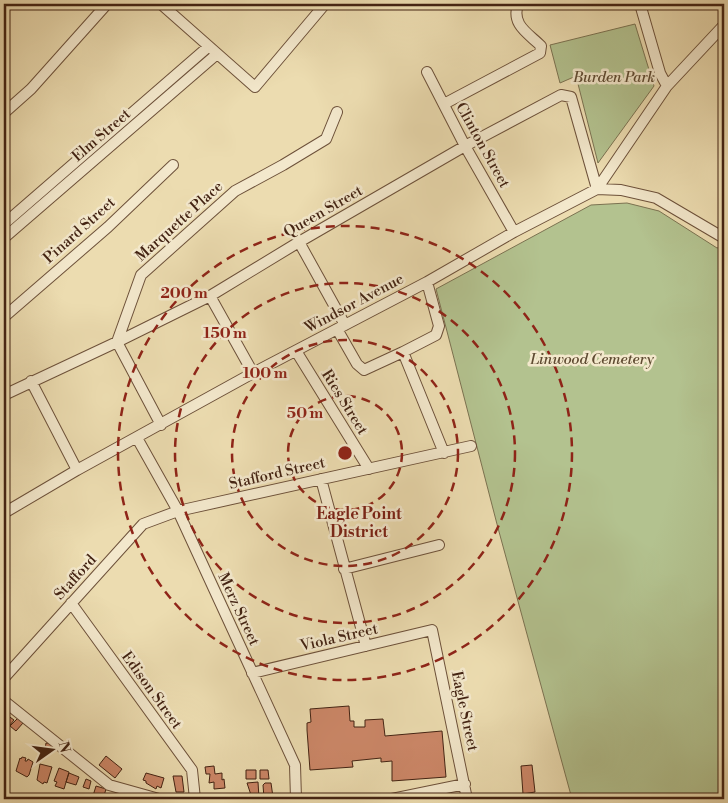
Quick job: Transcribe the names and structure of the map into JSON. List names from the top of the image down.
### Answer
{
  "streets": {
    "street": [
      "Elm Street",
      "Clinton Street",
      "Queen Street",
      "Marquette Place",
      "Pinard Street",
      "Windsor Avenue",
      "Ries Street",
      "Stafford Street",
      "Stafford",
      "Merz Street",
      "Viola Street",
      "Edison Street",
      "Eagle Street"
    ]
  },
  "crossings": [
    ["Clinton Street", "Queen Street"],
    ["Clinton Street", "Windsor Avenue"],
    ["Queen Street", "Marquette Place"],
    ["Queen Street", "Windsor Avenue"],
    ["Windsor Avenue", "Ries Street"],
    ["Windsor Avenue", "Merz Street"],
    ["Ries Street", "Stafford Street"],
    ["Stafford Street", "Stafford"],
    ["Stafford Street", "Merz Street"],
    ["Stafford", "Merz Street"],
    ["Stafford", "Edison Street"],
    ["Merz Street", "Viola Street"],
    ["Viola Street", "Eagle Street"]
  ],
  "districts": ["Eagle Point District"],
  "parks": ["Burden Park", "Linwood Cemetery"],
  "north": "right",
  "rings": [
    "200 m",
    "150 m",
    "100 m",
    "50 m"
  ]
}
